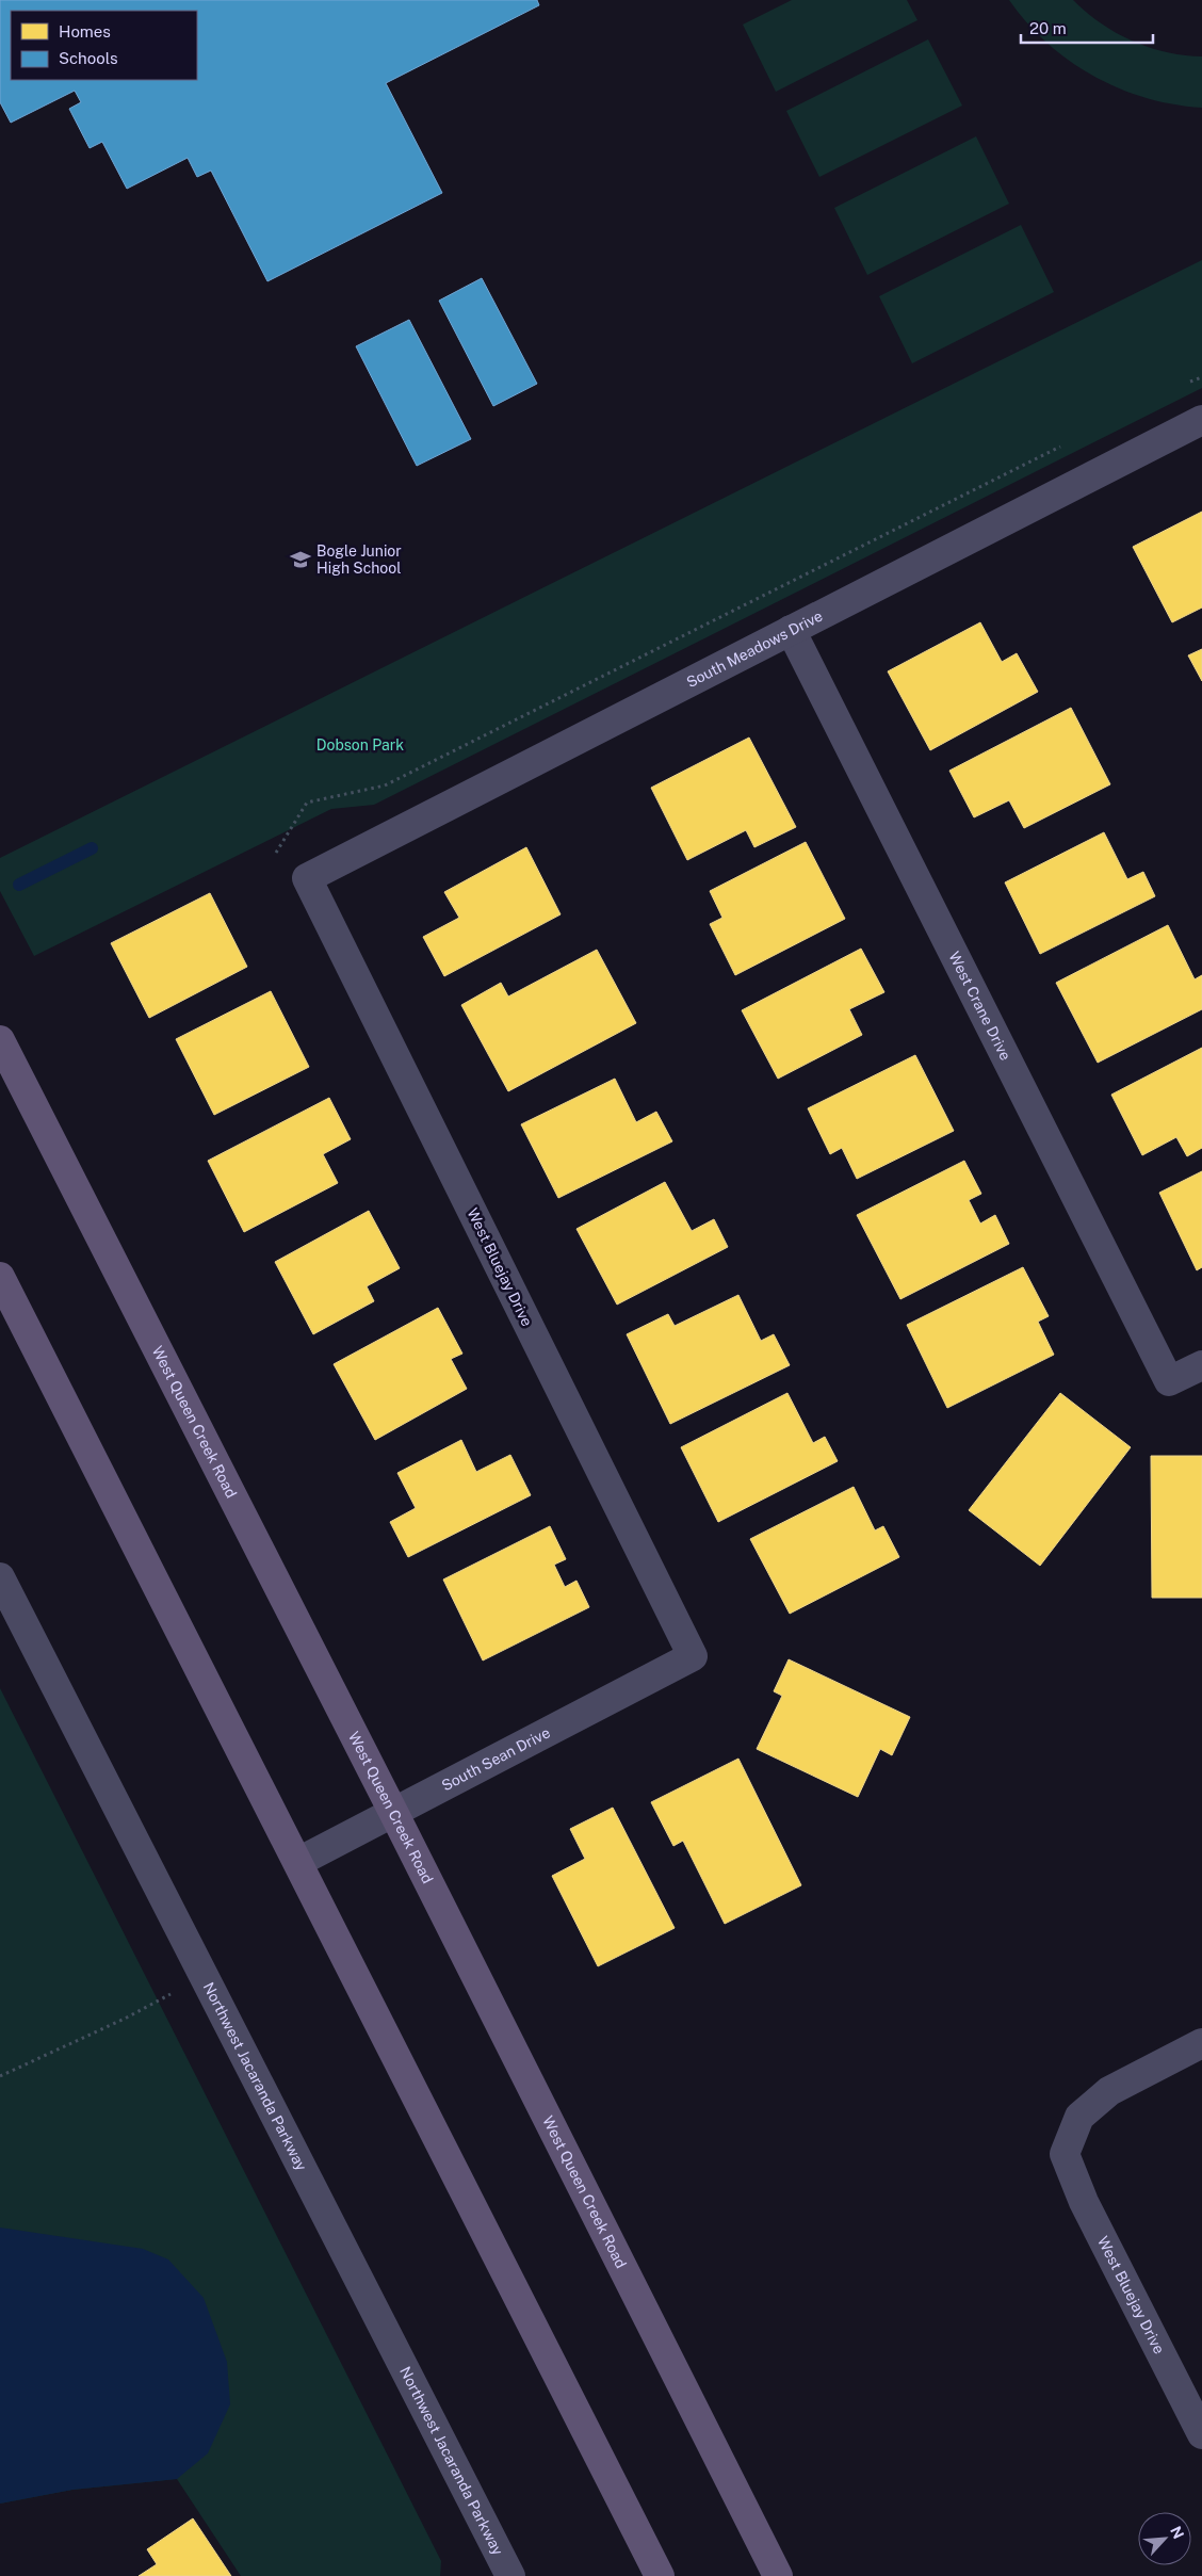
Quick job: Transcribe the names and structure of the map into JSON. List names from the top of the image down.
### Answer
{
  "streets": {
    "main road": ["West Queen Creek Road"],
    "street": [
      "South Meadows Drive",
      "West Crane Drive",
      "West Bluejay Drive",
      "South Sean Drive",
      "Northwest Jacaranda Parkway"
    ]
  },
  "crossings": [
    ["South Meadows Drive", "West Crane Drive"],
    ["South Meadows Drive", "West Bluejay Drive"],
    ["West Bluejay Drive", "South Sean Drive"],
    ["West Queen Creek Road", "South Sean Drive"]
  ],
  "parks": ["Dobson Park"],
  "places": {
    "school or university": ["Bogle Junior High School"]
  },
  "legend": ["Homes", "Schools"],
  "scale_bar": "20 m",
  "north": "top right"
}
